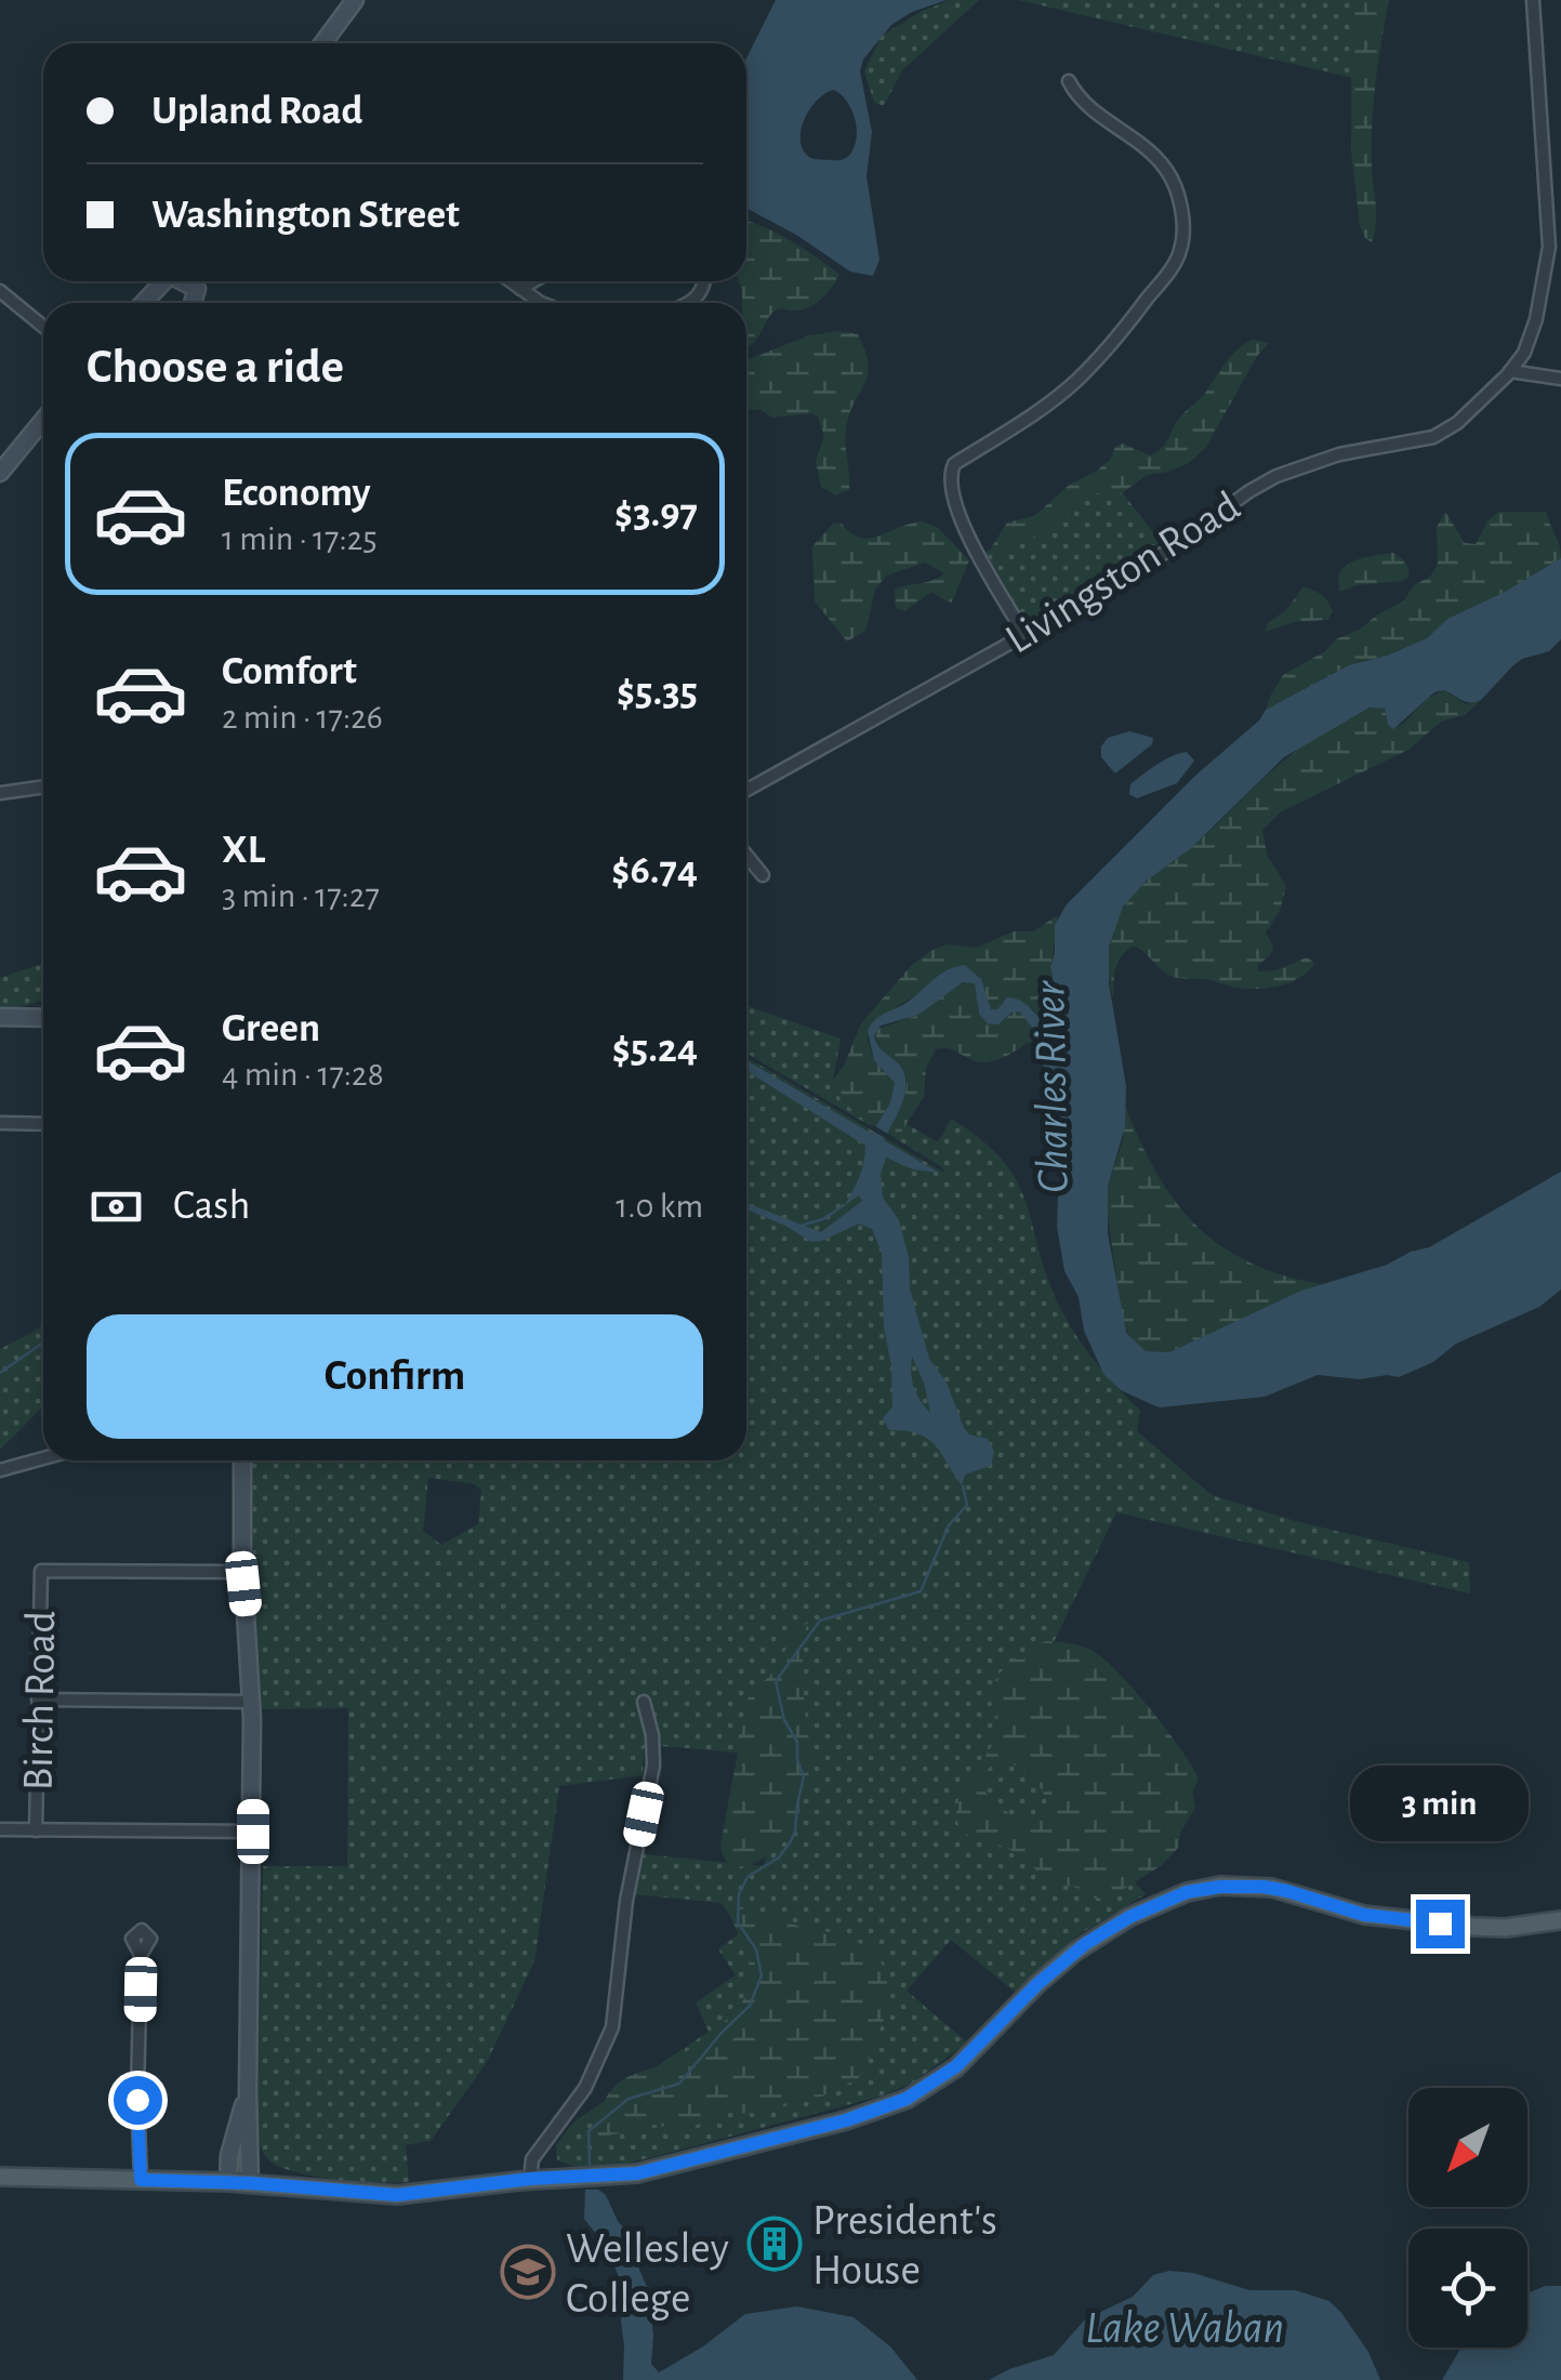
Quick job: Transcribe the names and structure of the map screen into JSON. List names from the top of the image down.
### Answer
{
  "streets": {
    "street": ["Livingston Road", "Birch Road"]
  },
  "water": ["Charles River", "Lake Waban"],
  "places": {
    "building": ["President's House"],
    "school or university": ["Wellesley College"]
  },
  "north": "bottom left",
  "page": {
    "banner": ["Upland Road", "Washington Street"],
    "heading": "Choose a ride",
    "list": [
      {
        "name": "Economy",
        "note": "1 min · 17:25",
        "value": "$3.97"
      },
      {
        "name": "Comfort",
        "note": "2 min · 17:26",
        "value": "$5.35"
      },
      {
        "name": "XL",
        "note": "3 min · 17:27",
        "value": "$6.74"
      },
      {
        "name": "Green",
        "note": "4 min · 17:28",
        "value": "$5.24"
      }
    ],
    "pay": ["Cash", "1.0 km"],
    "buttons": "Confirm",
    "bubble": "3 min"
  }
}
